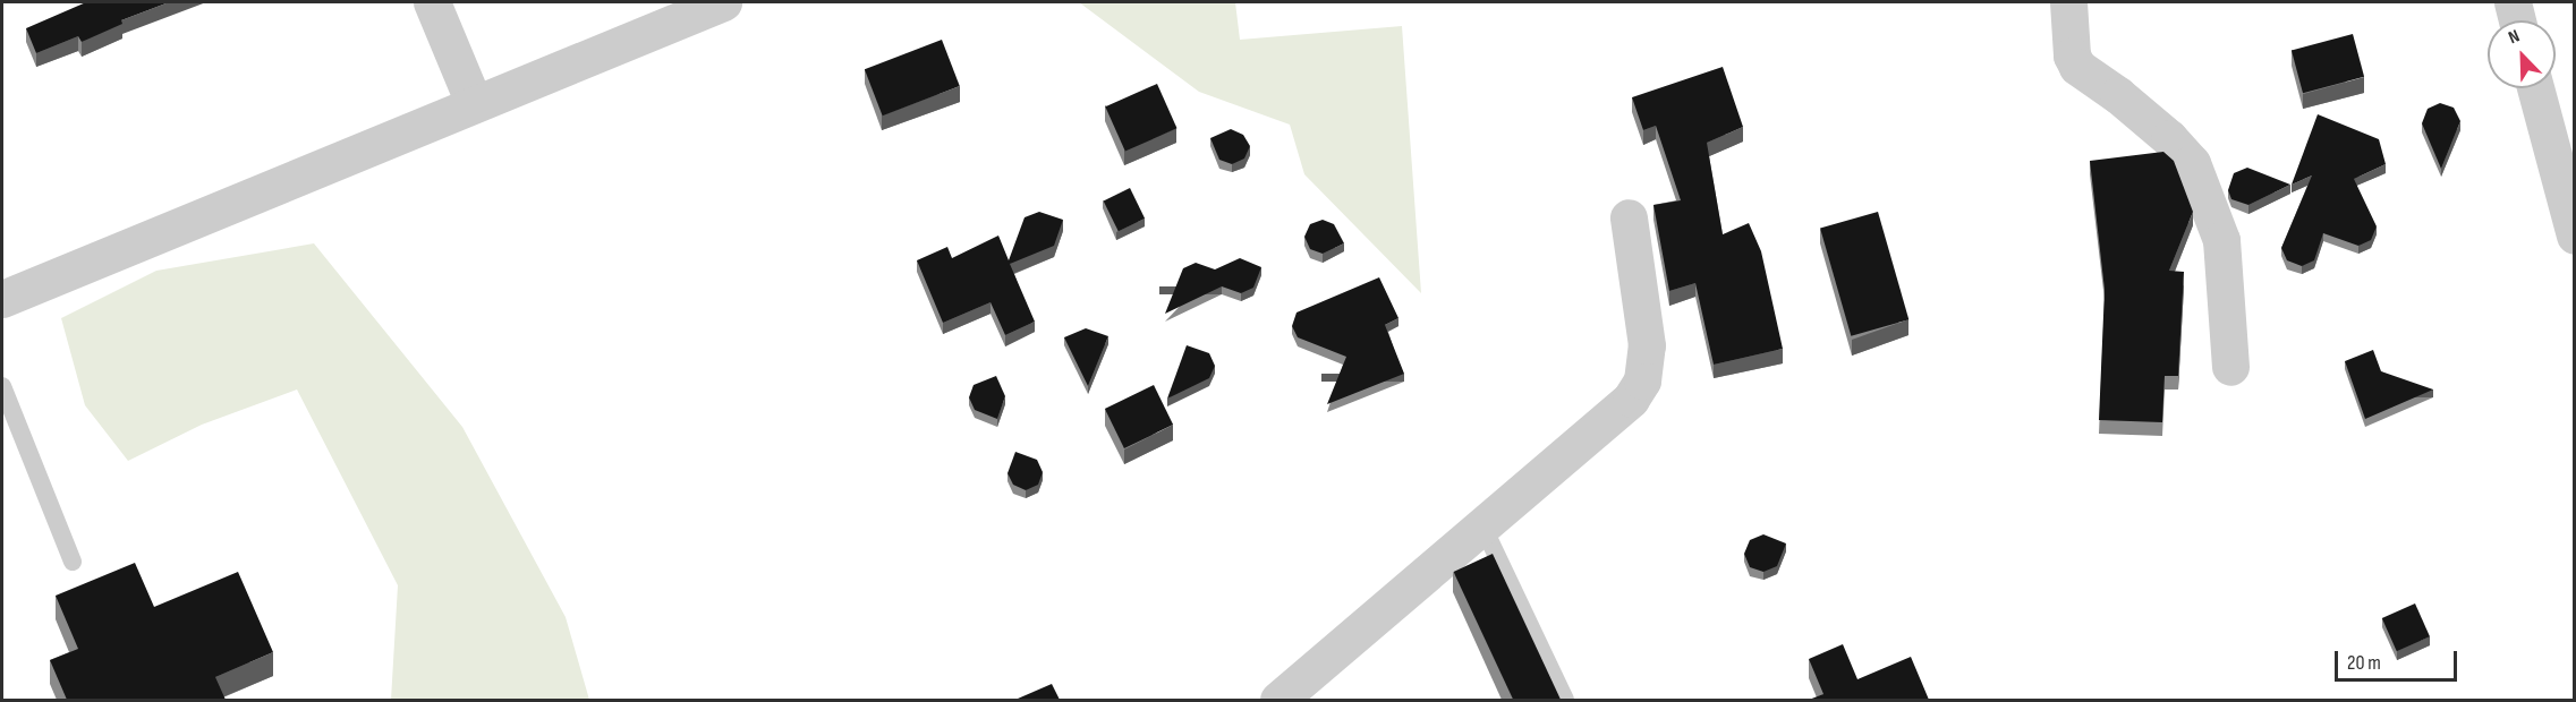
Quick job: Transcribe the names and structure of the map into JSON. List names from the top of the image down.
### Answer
{
  "scale_bar": "20 m",
  "north": "top left"
}
